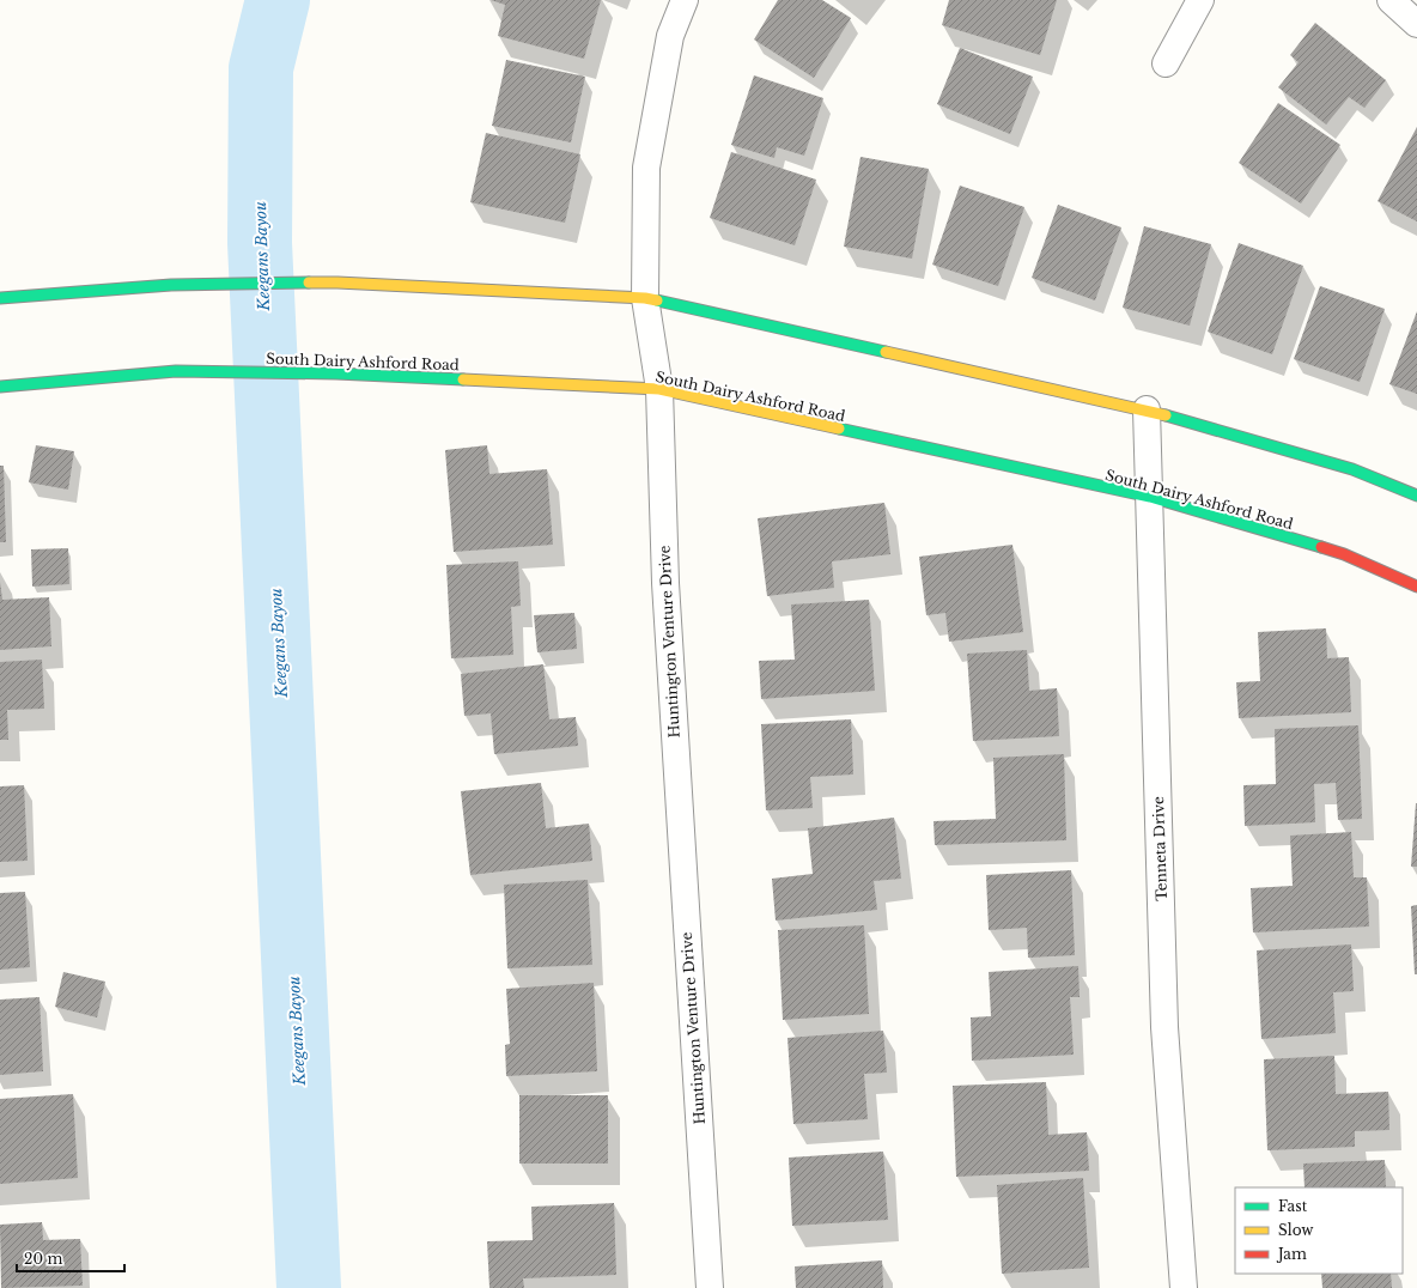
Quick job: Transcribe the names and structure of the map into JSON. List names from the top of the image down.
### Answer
{
  "streets": {
    "main road": ["South Dairy Ashford Road"],
    "street": ["Huntington Venture Drive", "Tenneta Drive"]
  },
  "crossings": [
    ["South Dairy Ashford Road", "Huntington Venture Drive"],
    ["South Dairy Ashford Road", "Tenneta Drive"]
  ],
  "water": ["Keegans Bayou"],
  "legend": ["Fast", "Slow", "Jam"],
  "scale_bar": "20 m"
}
